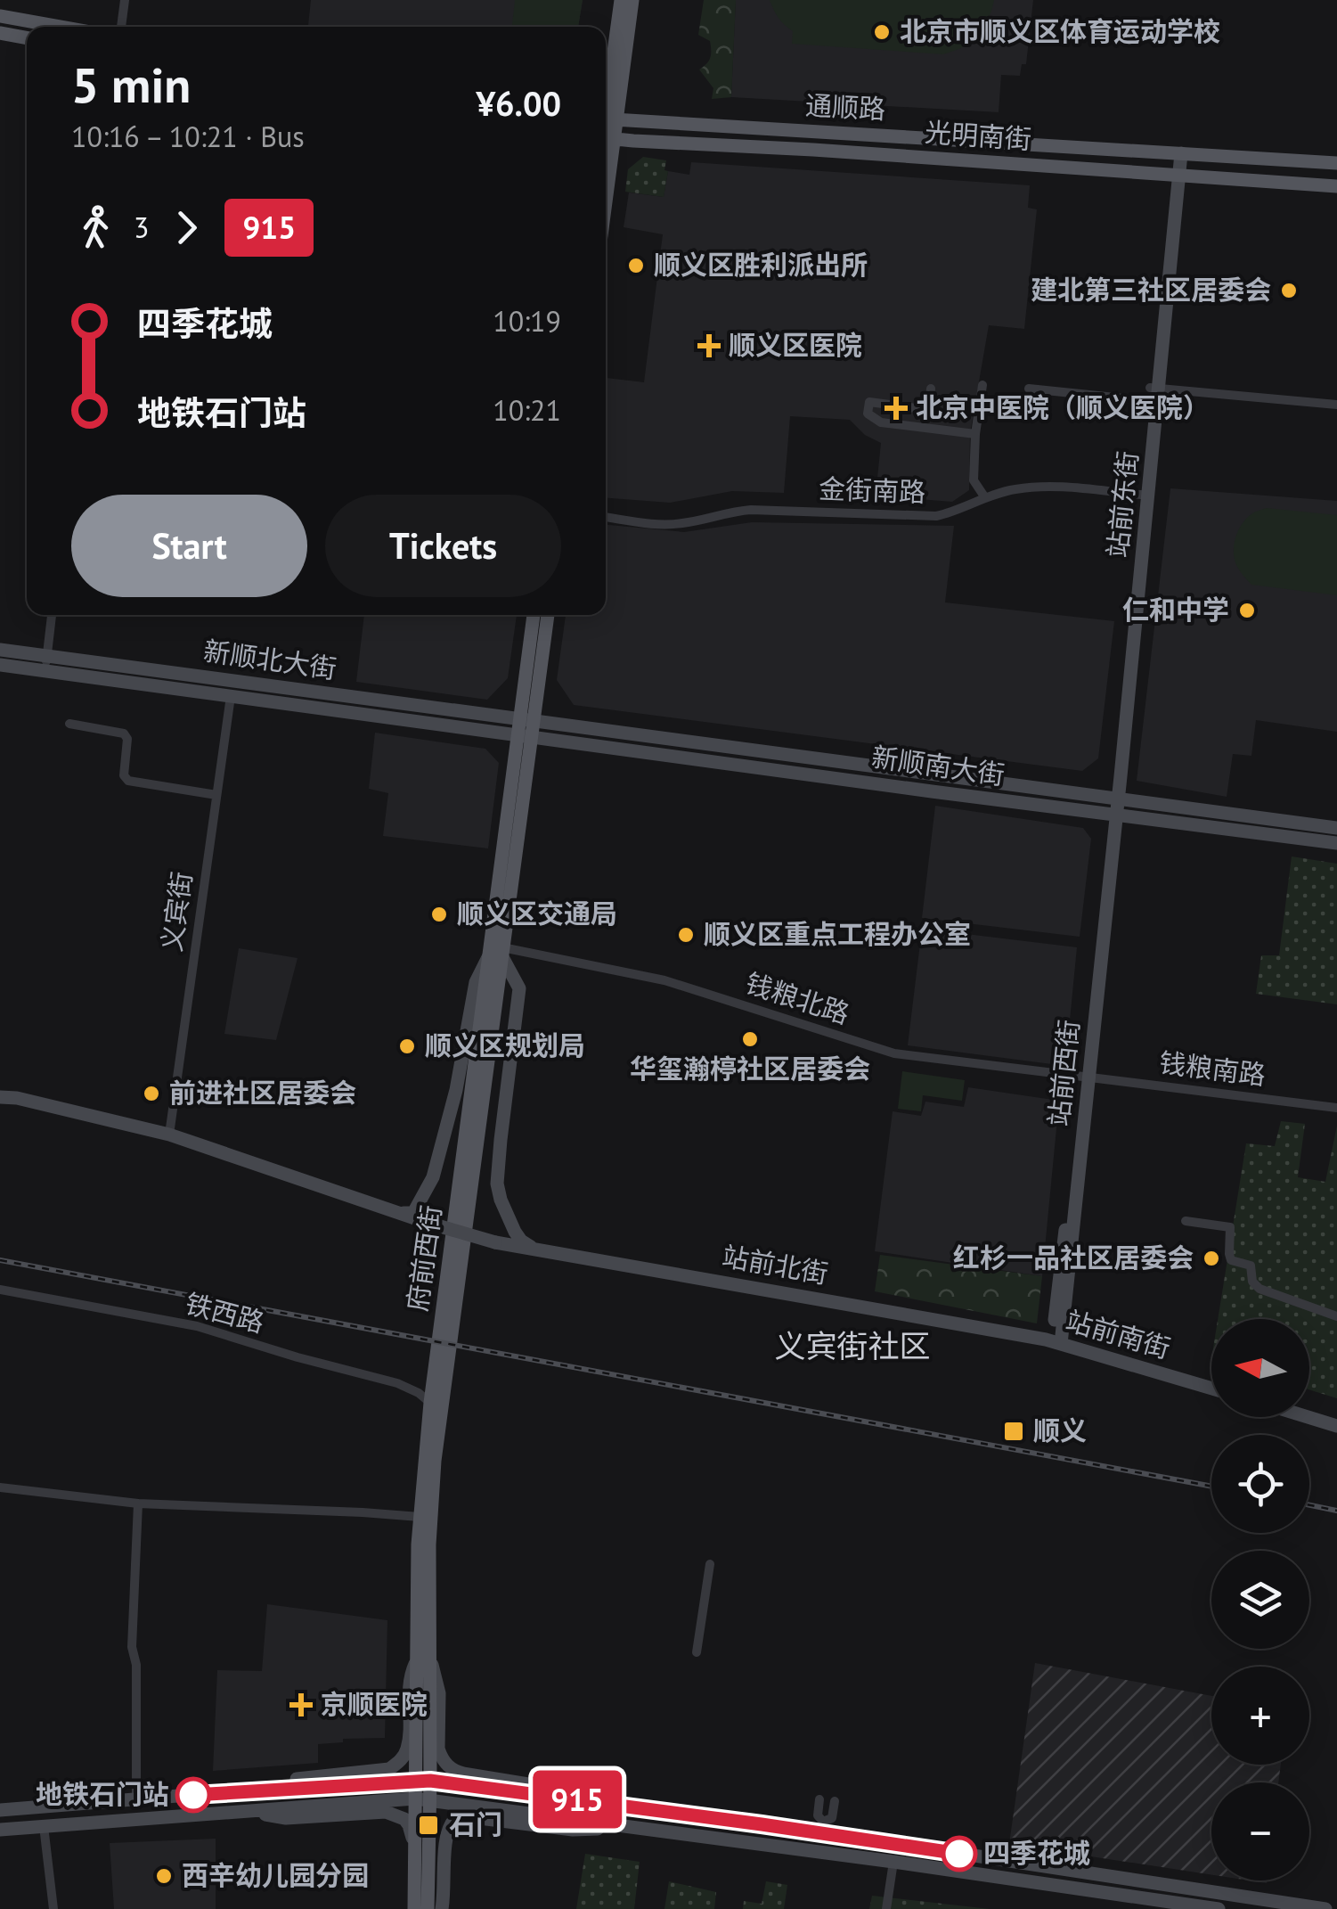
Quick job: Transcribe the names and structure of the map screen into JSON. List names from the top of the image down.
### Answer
{
  "streets": {
    "main road": [
      "通顺路",
      "光明南街",
      "站前东街",
      "新顺北大街",
      "新顺南大街",
      "站前西街",
      "府前西街",
      "站前北街",
      "站前南街"
    ],
    "street": [
      "金街南路",
      "义宾街",
      "钱粮北路",
      "钱粮南路",
      "铁西路"
    ]
  },
  "crossings": [
    ["通顺路", "站前东街"],
    ["光明南街", "站前东街"],
    ["金街南路", "站前东街"],
    ["站前东街", "新顺南大街"],
    ["站前东街", "站前西街"],
    ["新顺北大街", "新顺南大街"],
    ["新顺北大街", "义宾街"],
    ["新顺北大街", "府前西街"],
    ["新顺南大街", "站前西街"],
    ["新顺南大街", "府前西街"],
    ["钱粮北路", "钱粮南路"],
    ["钱粮北路", "站前西街"],
    ["钱粮北路", "府前西街"],
    ["钱粮南路", "站前西街"],
    ["站前西街", "站前北街"],
    ["站前西街", "站前南街"],
    ["府前西街", "铁西路"],
    ["站前北街", "站前南街"]
  ],
  "districts": ["义宾街社区"],
  "places": {
    "other": [
      "北京市顺义区体育运动学校",
      "顺义区胜利派出所",
      "建北第三社区居委会",
      "仁和中学",
      "顺义区交通局",
      "顺义区重点工程办公室",
      "华玺瀚楟社区居委会",
      "顺义区规划局",
      "前进社区居委会",
      "红杉一品社区居委会",
      "地铁石门站",
      "四季花城",
      "西辛幼儿园分园"
    ],
    "health": ["顺义区医院", "北京中医院（顺义医院）", "京顺医院"],
    "transit": ["顺义", "石门"]
  },
  "lines": ["bus line 915"],
  "north": "left",
  "page": {
    "on_map": "915",
    "heading": ["5 min", "10:16 – 10:21 · Bus", "¥6.00"],
    "legs": ["3", "915"],
    "list": [
      {
        "name": "四季花城",
        "value": "10:19"
      },
      {
        "name": "地铁石门站",
        "value": "10:21"
      }
    ],
    "buttons": ["Start", "Tickets"],
    "map_buttons": ["+", "−"]
  }
}
